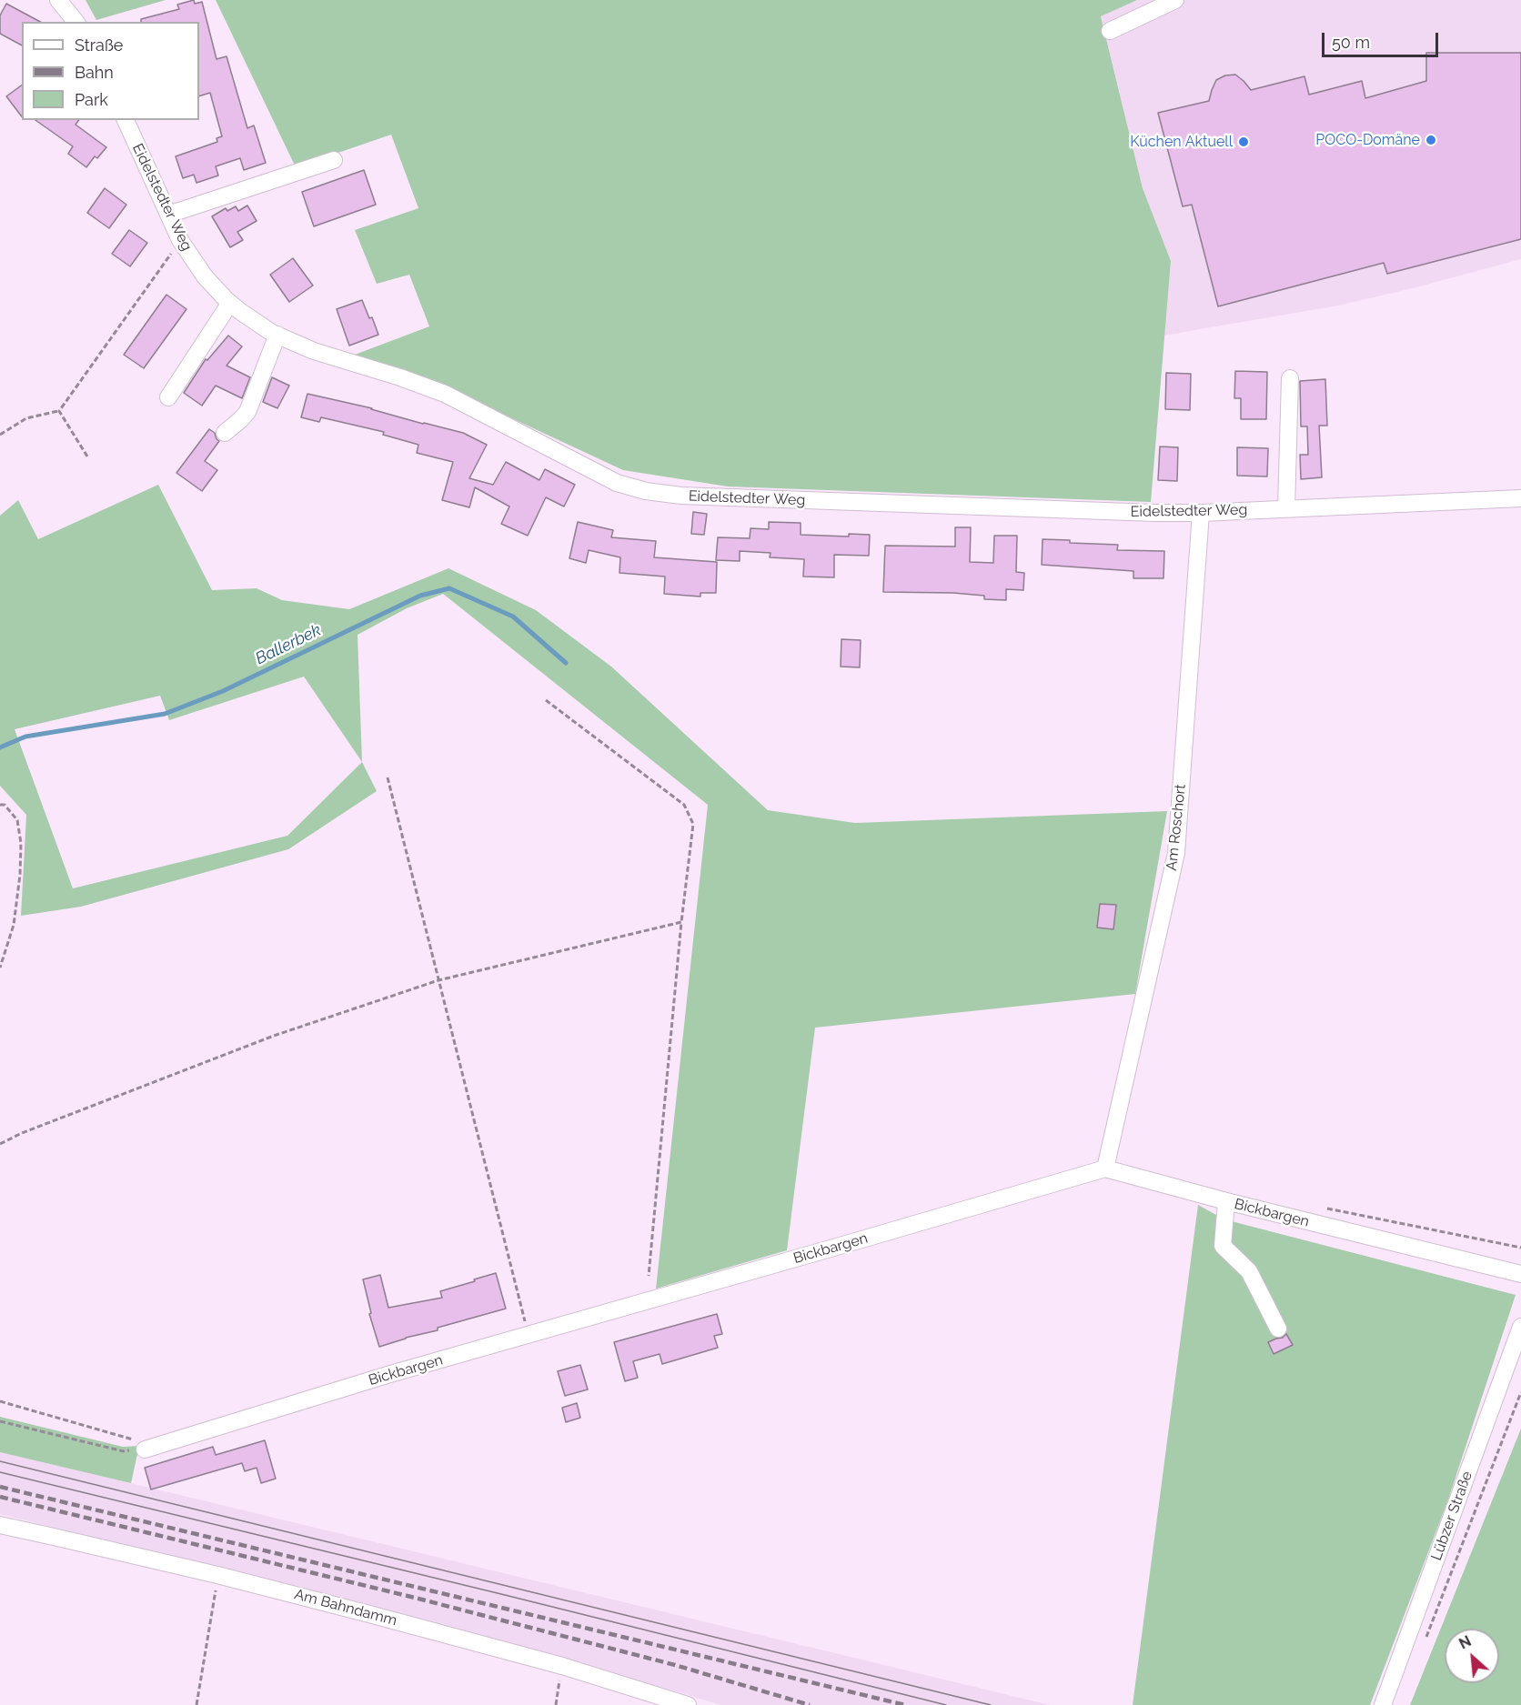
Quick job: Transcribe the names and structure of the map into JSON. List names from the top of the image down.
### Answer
{
  "streets": {
    "street": [
      "Eidelstedter Weg",
      "Am Roschort",
      "Bickbargen",
      "Lübzer Straße",
      "Am Bahndamm"
    ]
  },
  "crossings": [
    ["Eidelstedter Weg", "Am Roschort"],
    ["Am Roschort", "Bickbargen"]
  ],
  "water": ["Ballerbek"],
  "places": ["POCO-Domäne", "Küchen Aktuell"],
  "legend": ["Straße", "Bahn", "Park"],
  "scale_bar": "50 m",
  "north": "top left"
}
